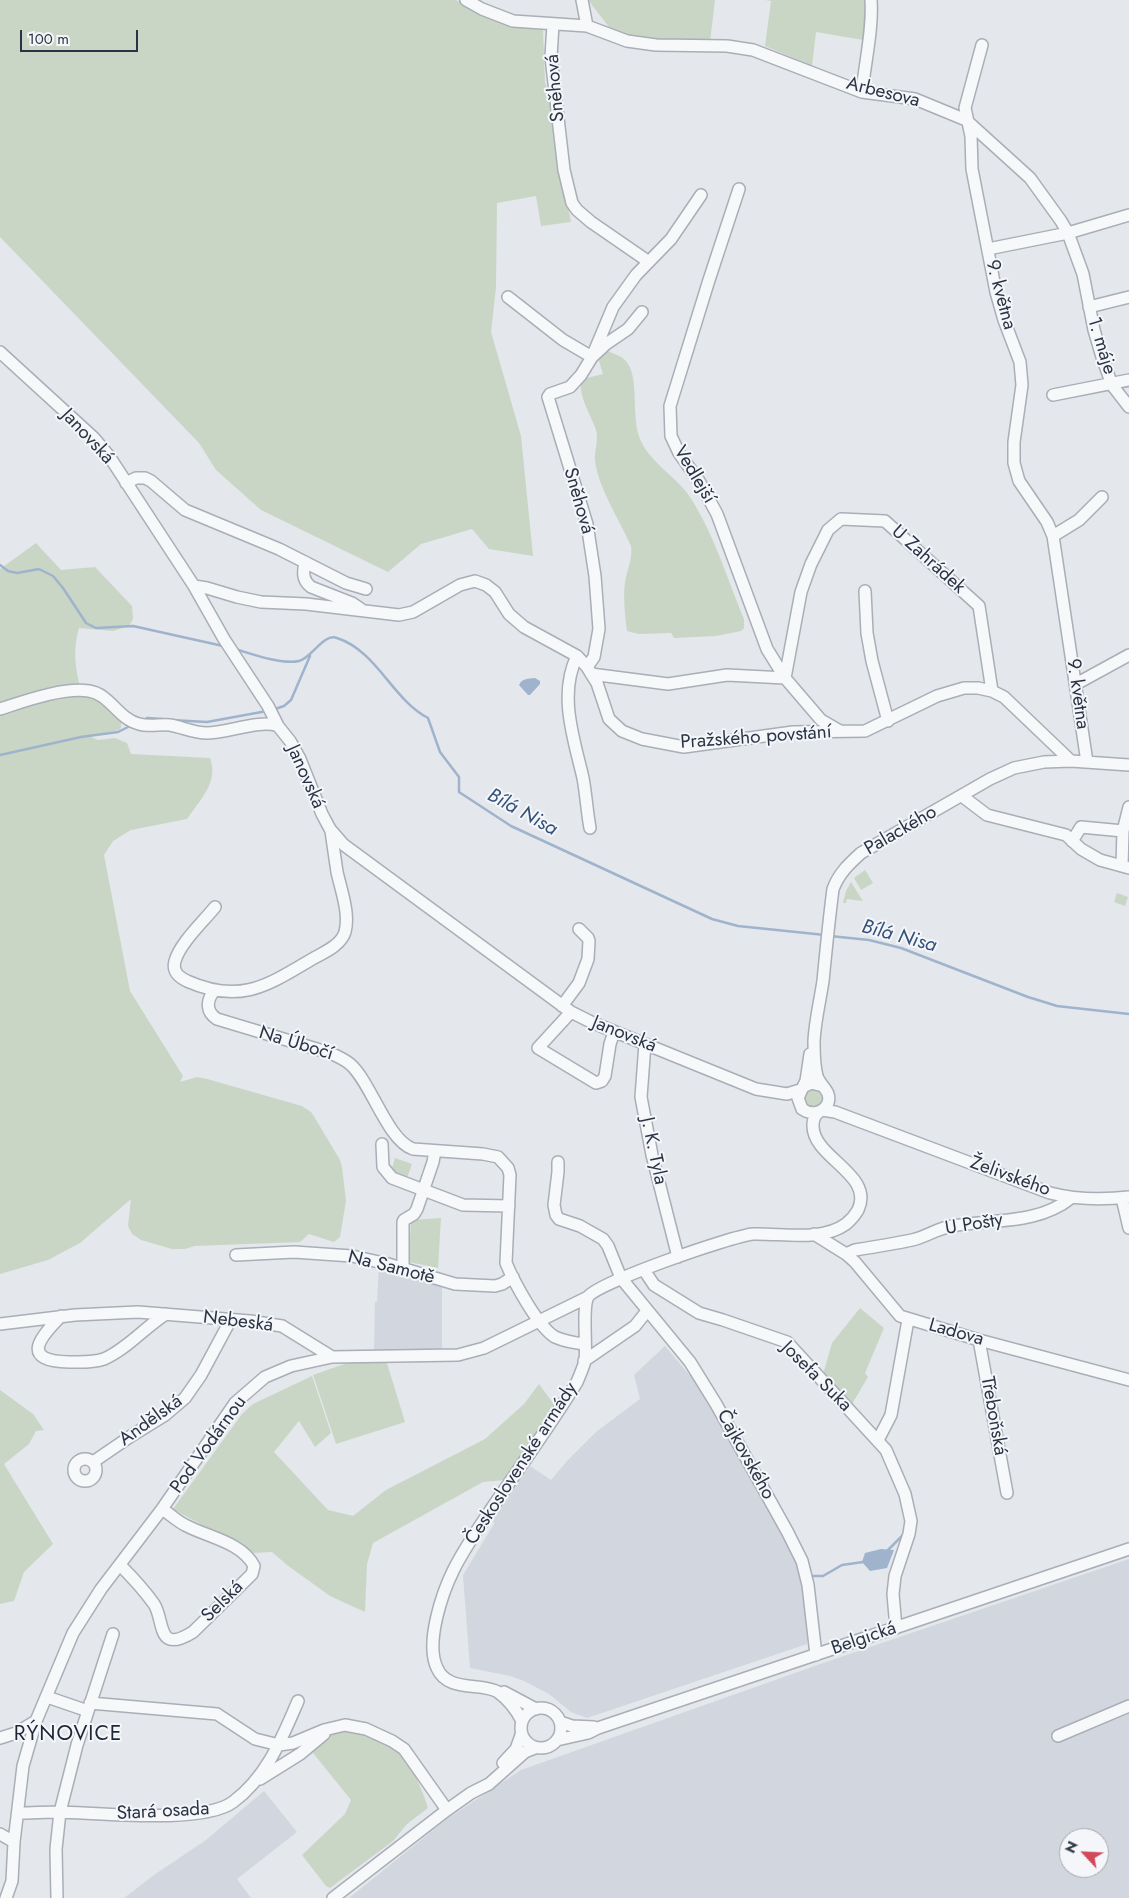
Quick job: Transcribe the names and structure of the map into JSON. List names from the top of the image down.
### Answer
{
  "streets": {
    "street": [
      "Sněhová",
      "Arbesova",
      "9. května",
      "1. máje",
      "Janovská",
      "Vedlejší",
      "U Zahrádek",
      "Pražského povstání",
      "Palackého",
      "Na Úbočí",
      "J. K. Tyla",
      "Želivského",
      "U Pošty",
      "Na Samotě",
      "Nebeská",
      "Ladova",
      "Josefa Suka",
      "Třeboňská",
      "Andělská",
      "Pod Vodárnou",
      "Čajkovského",
      "Československé armády",
      "Selská",
      "Belgická",
      "Stará osada"
    ]
  },
  "crossings": [
    ["Sněhová", "Arbesova"],
    ["Sněhová", "Pražského povstání"],
    ["Arbesova", "9. května"],
    ["Arbesova", "1. máje"],
    ["9. května", "Palackého"],
    ["Janovská", "Pražského povstání"],
    ["Janovská", "Palackého"],
    ["Janovská", "J. K. Tyla"],
    ["Janovská", "Želivského"],
    ["Vedlejší", "U Zahrádek"],
    ["Vedlejší", "Pražského povstání"],
    ["U Zahrádek", "Pražského povstání"],
    ["Pražského povstání", "Palackého"],
    ["Palackého", "Želivského"],
    ["Na Úbočí", "Na Samotě"],
    ["Na Úbočí", "Pod Vodárnou"],
    ["Želivského", "U Pošty"],
    ["U Pošty", "Ladova"],
    ["Nebeská", "Andělská"],
    ["Nebeská", "Pod Vodárnou"],
    ["Ladova", "Třeboňská"],
    ["Josefa Suka", "Belgická"],
    ["Pod Vodárnou", "Československé armády"],
    ["Pod Vodárnou", "Selská"],
    ["Pod Vodárnou", "Stará osada"],
    ["Čajkovského", "Belgická"]
  ],
  "districts": ["RÝNOVICE"],
  "water": ["Bílá Nisa"],
  "scale_bar": "100 m",
  "north": "top left"
}
